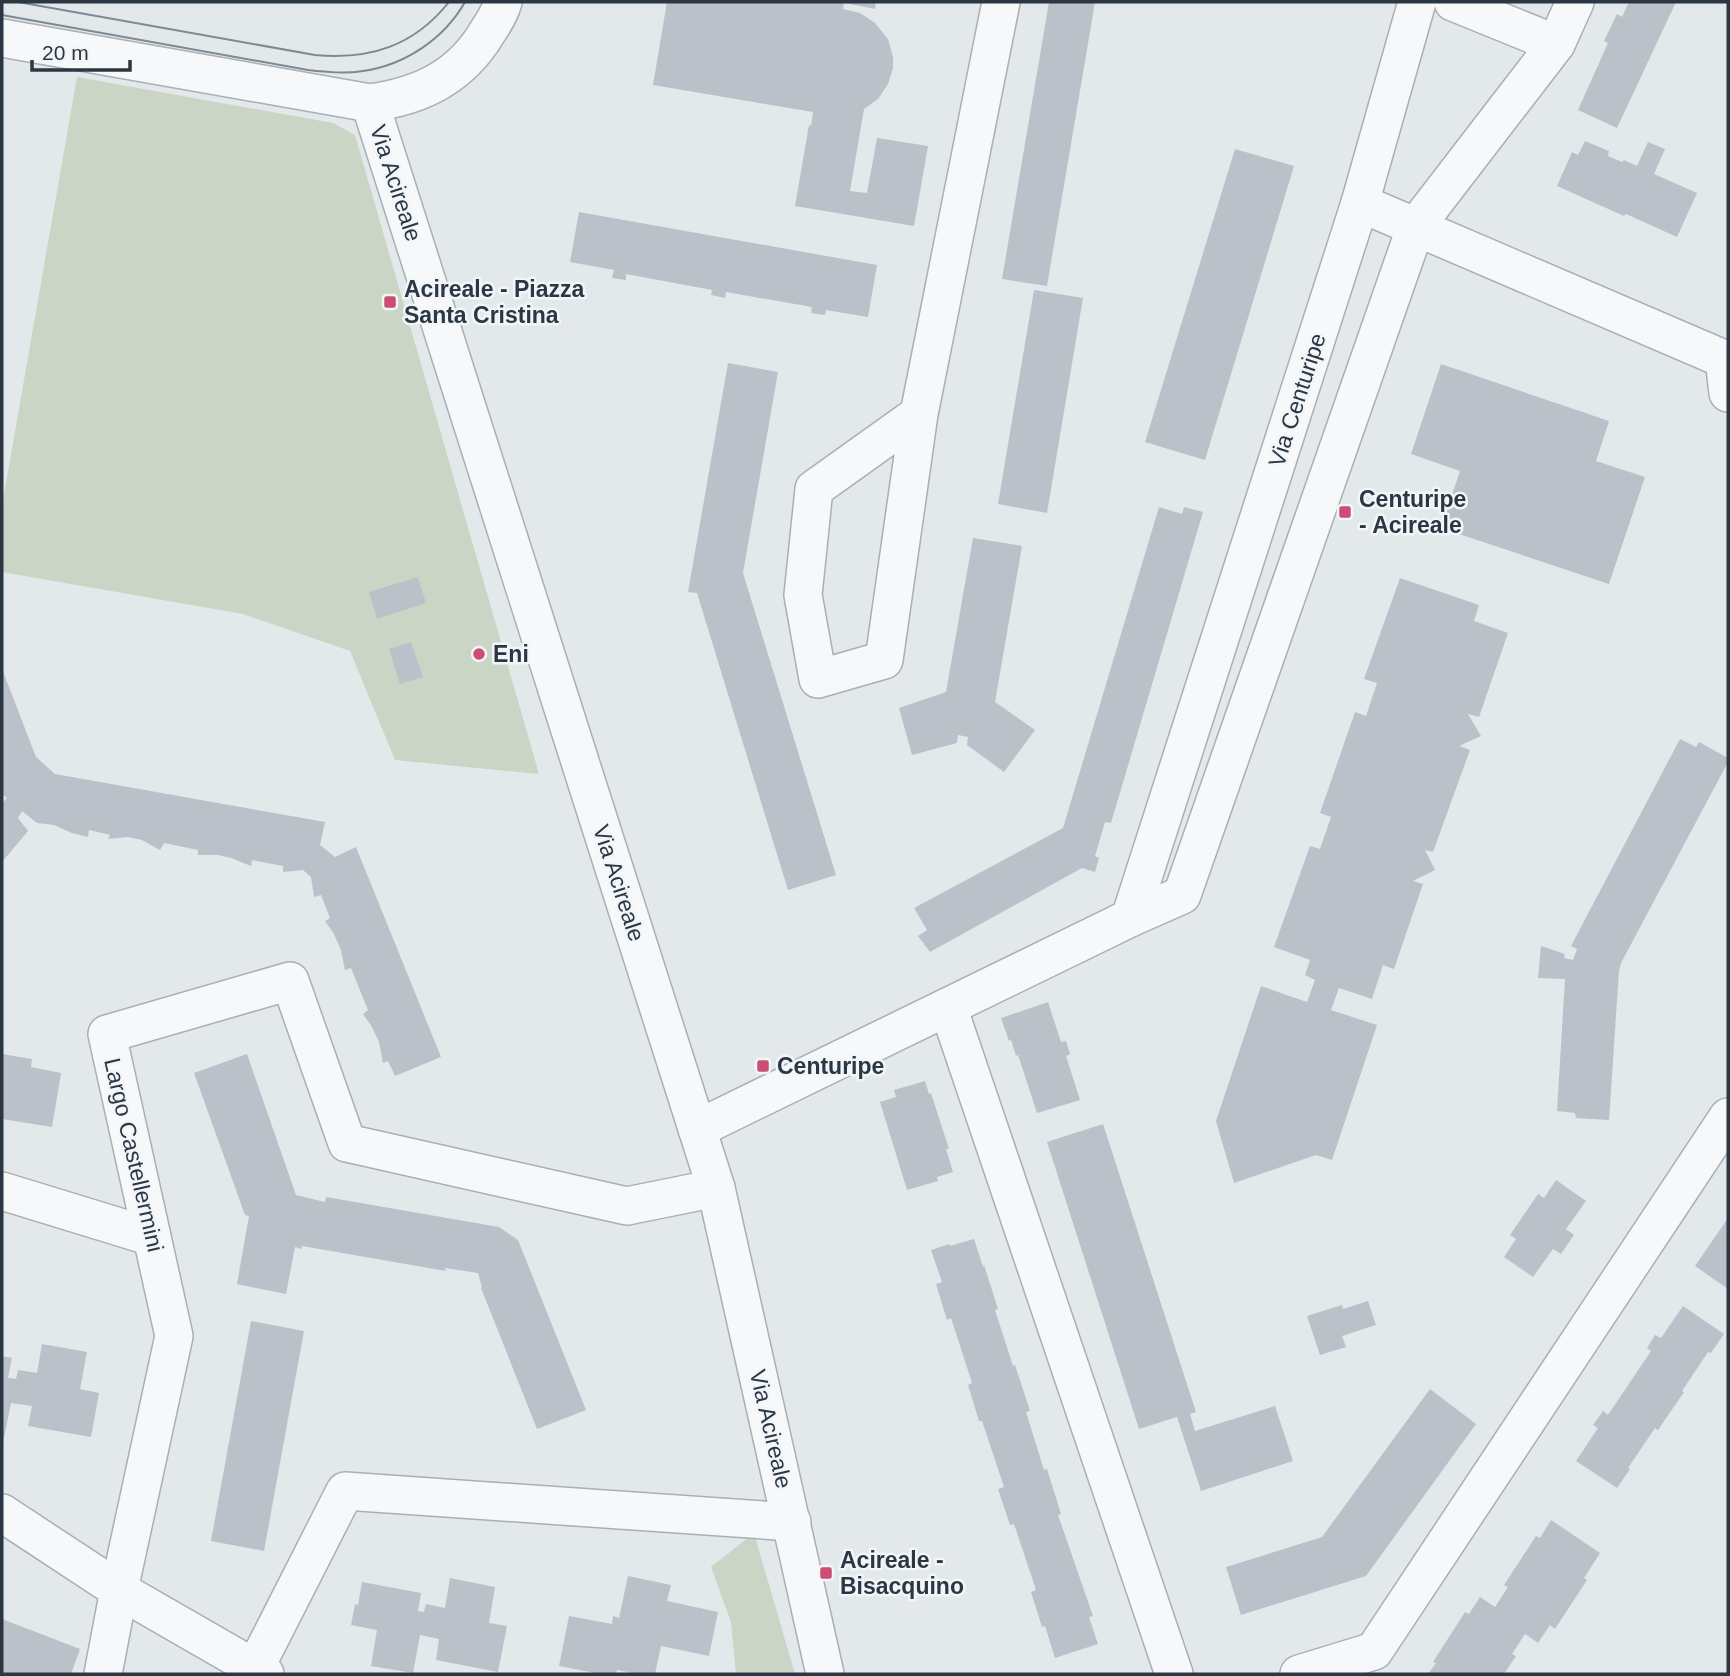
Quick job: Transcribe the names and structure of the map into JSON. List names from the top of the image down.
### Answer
{
  "streets": {
    "street": ["Via Acireale", "Via Centuripe", "Largo Castellermini"]
  },
  "crossings": [
    ["Via Acireale", "Largo Castellermini"]
  ],
  "places": {
    "transit": [
      "Acireale - Piazza Santa Cristina",
      "Centuripe - Acireale",
      "Centuripe",
      "Acireale - Bisacquino"
    ],
    "other": ["Eni"]
  },
  "scale_bar": "20 m"
}
